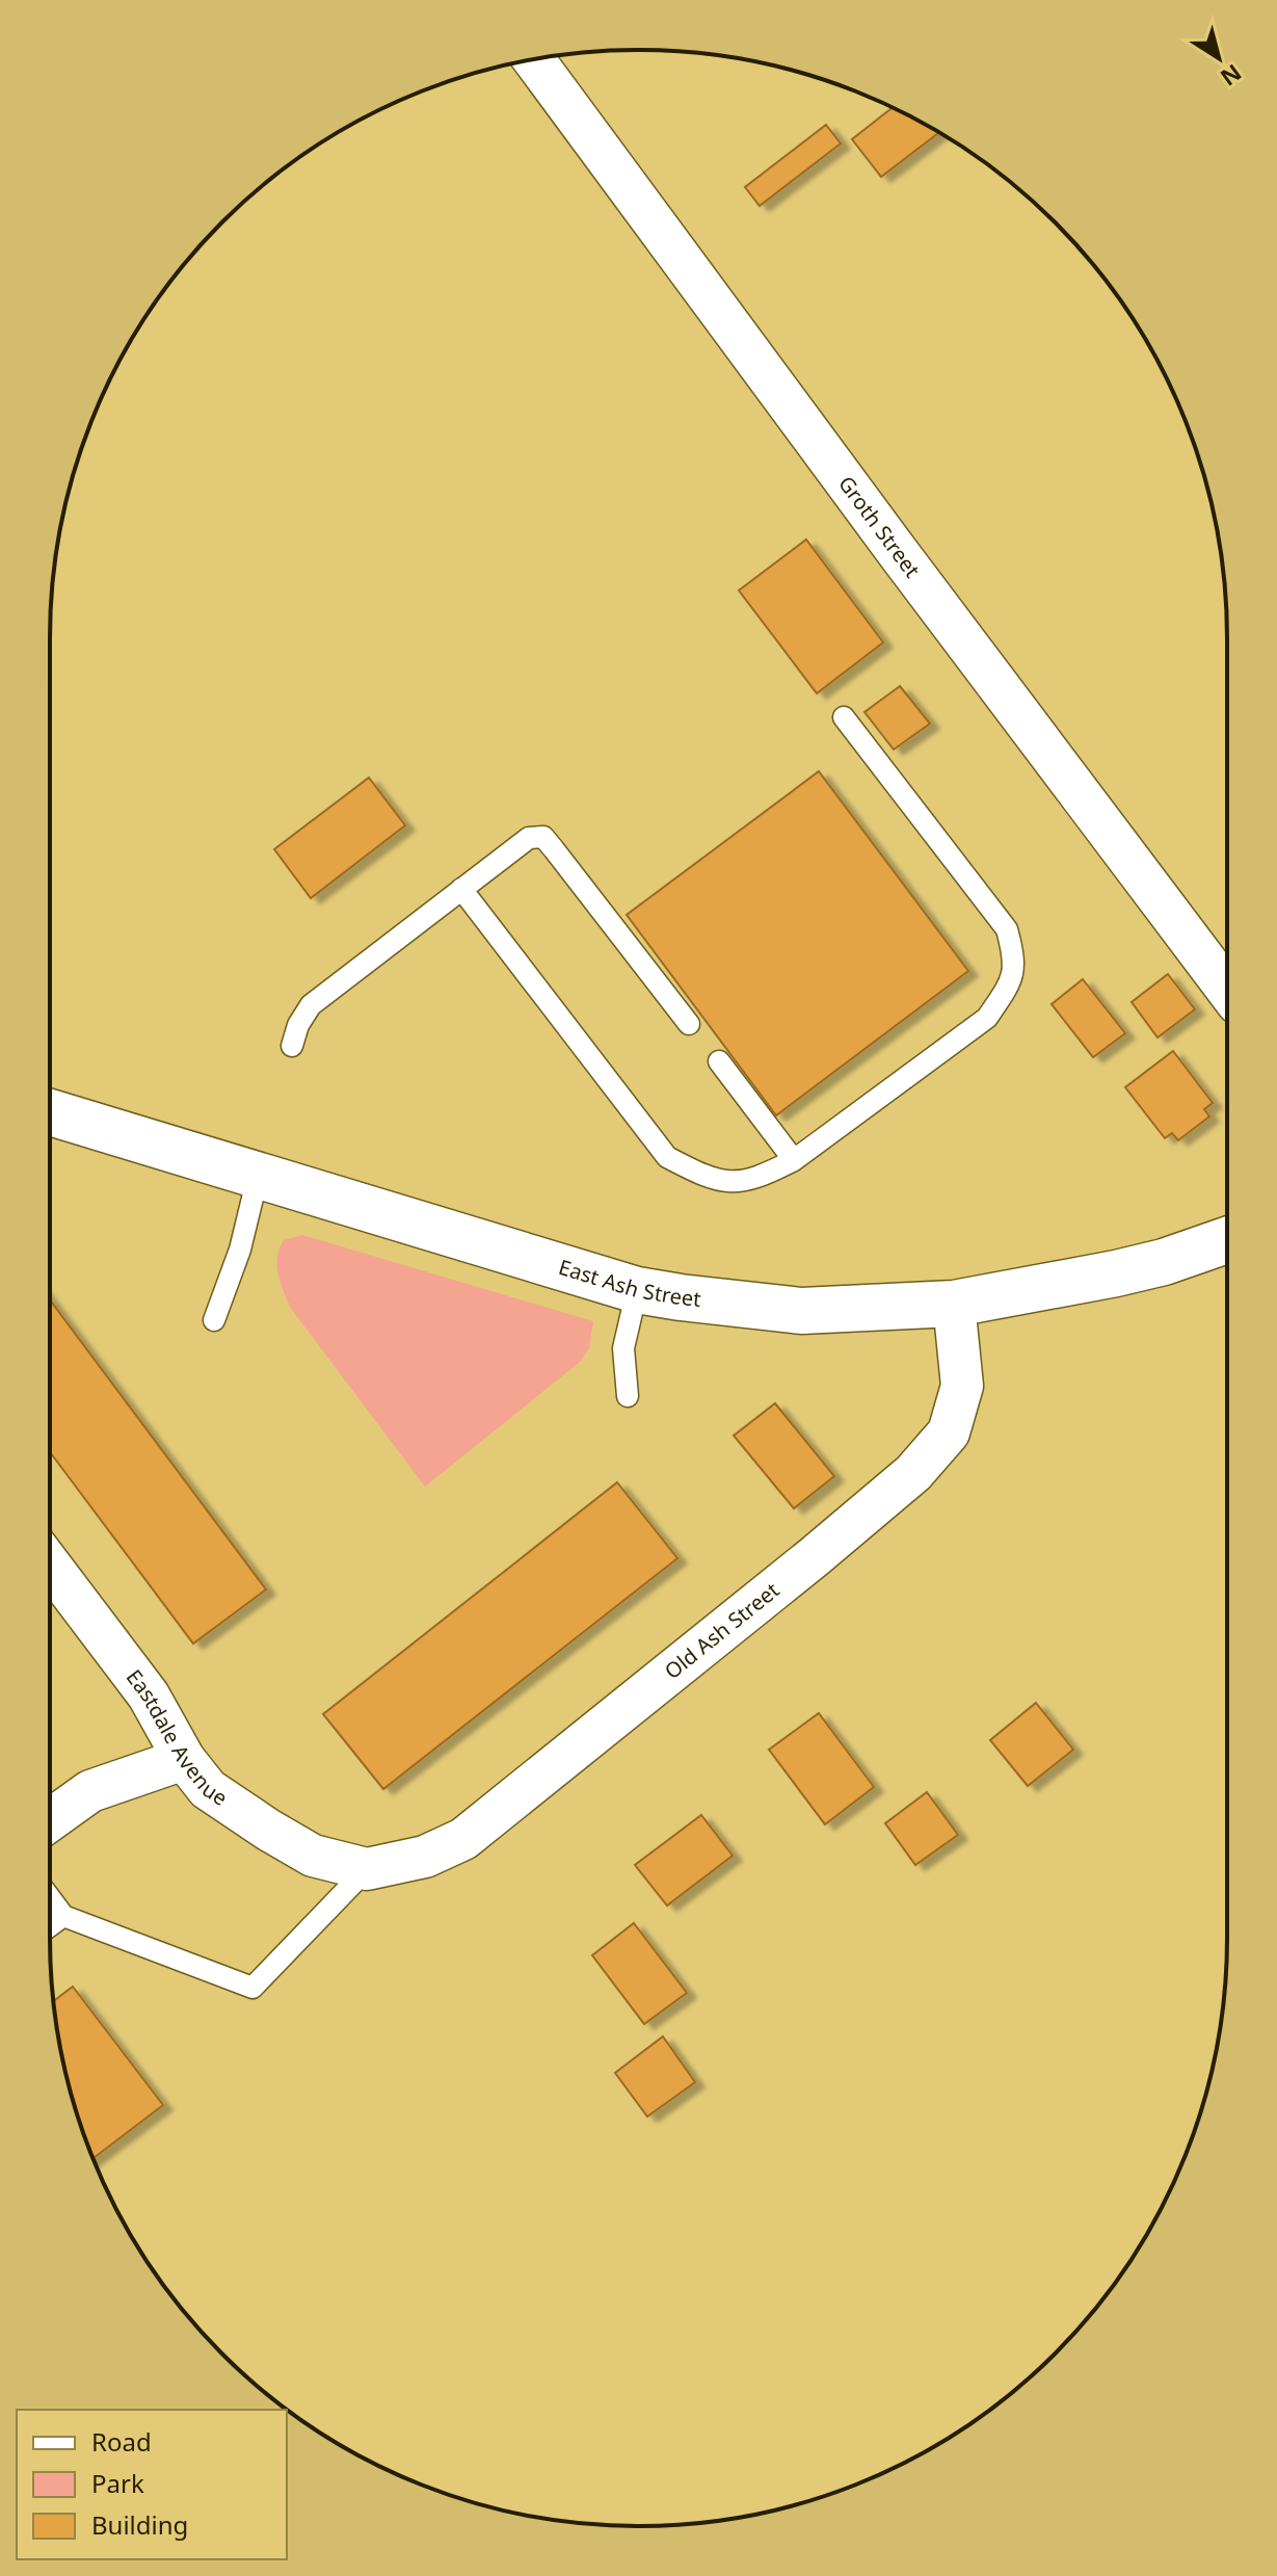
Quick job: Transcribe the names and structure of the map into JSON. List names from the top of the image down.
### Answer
{
  "streets": {
    "street": [
      "Groth Street",
      "East Ash Street",
      "Old Ash Street",
      "Eastdale Avenue"
    ]
  },
  "crossings": [
    ["East Ash Street", "Old Ash Street"],
    ["Old Ash Street", "Eastdale Avenue"]
  ],
  "legend": ["Road", "Park", "Building"],
  "north": "bottom right"
}
